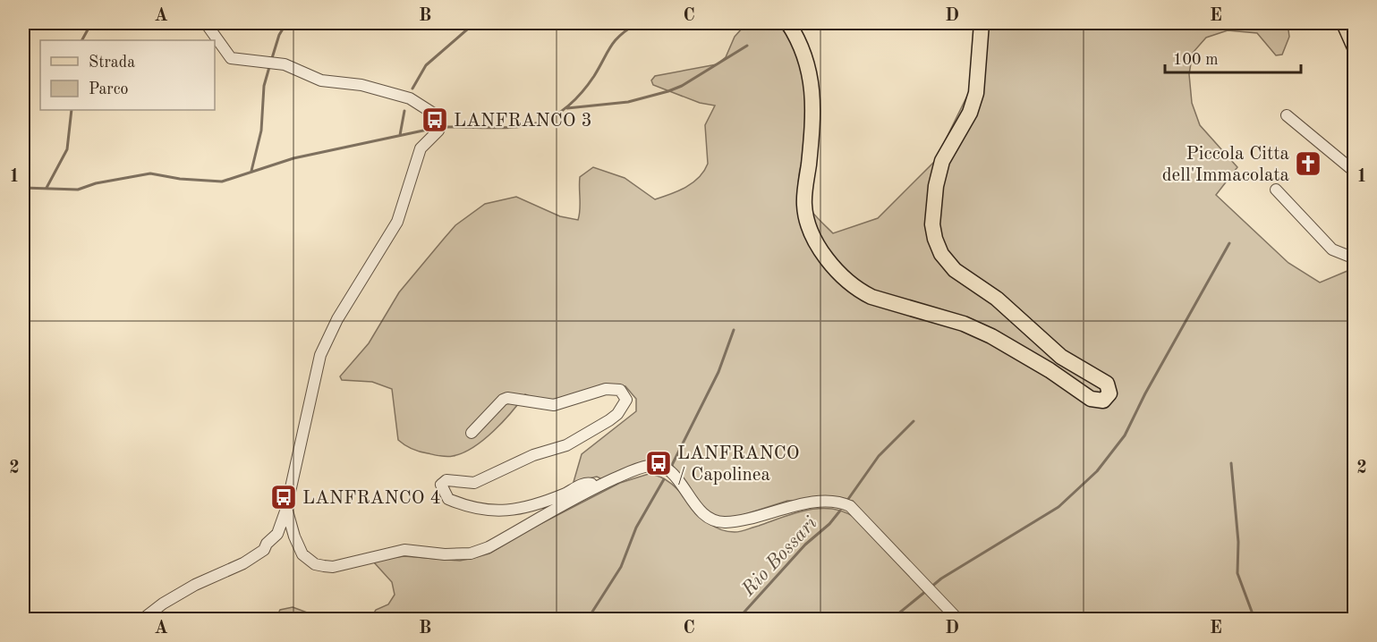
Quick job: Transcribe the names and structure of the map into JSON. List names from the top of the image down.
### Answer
{
  "water": ["Rio Bossari"],
  "places": {
    "bus stop": ["LANFRANCO 3", "LANFRANCO / Capolinea", "LANFRANCO 4"],
    "church": ["Piccola Citta dell'Immacolata"]
  },
  "legend": ["Strada", "Parco"],
  "scale_bar": "100 m",
  "grid": {
    "columns": [
      "A",
      "B",
      "C",
      "D",
      "E"
    ],
    "rows": ["1", "2"]
  }
}
